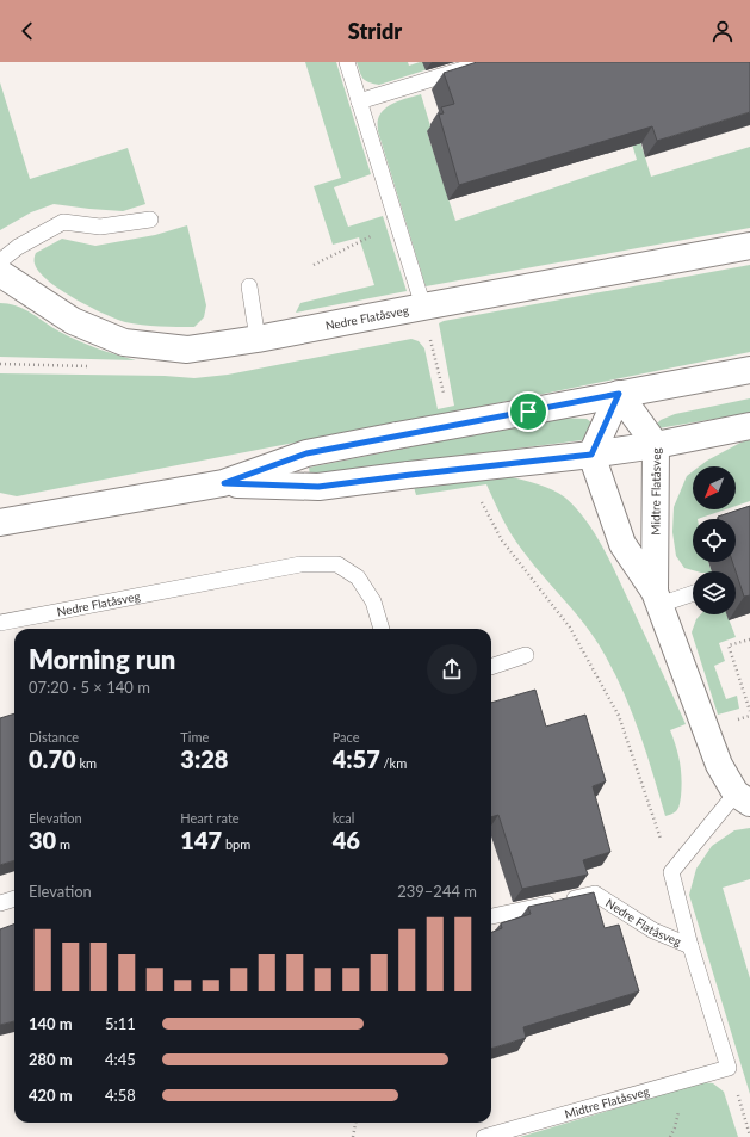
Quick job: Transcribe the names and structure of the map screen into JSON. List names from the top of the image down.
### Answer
{
  "streets": {
    "street": ["Nedre Flatåsveg", "Midtre Flatåsveg"]
  },
  "north": "bottom left",
  "page": {
    "header": "Stridr",
    "heading": ["Morning run", "07:20 · 5 × 140 m"],
    "stats": [
      ["Distance", "0.70 km"],
      ["Time", "3:28"],
      ["Pace", "4:57 /km"],
      ["Elevation", "30 m"],
      ["Heart rate", "147 bpm"],
      ["kcal", "46"]
    ],
    "chart": ["Elevation", "239–244 m"],
    "list": [
      {
        "name": "140 m",
        "note": "5:11"
      },
      {
        "name": "280 m",
        "note": "4:45"
      },
      {
        "name": "420 m",
        "note": "4:58"
      }
    ]
  }
}
